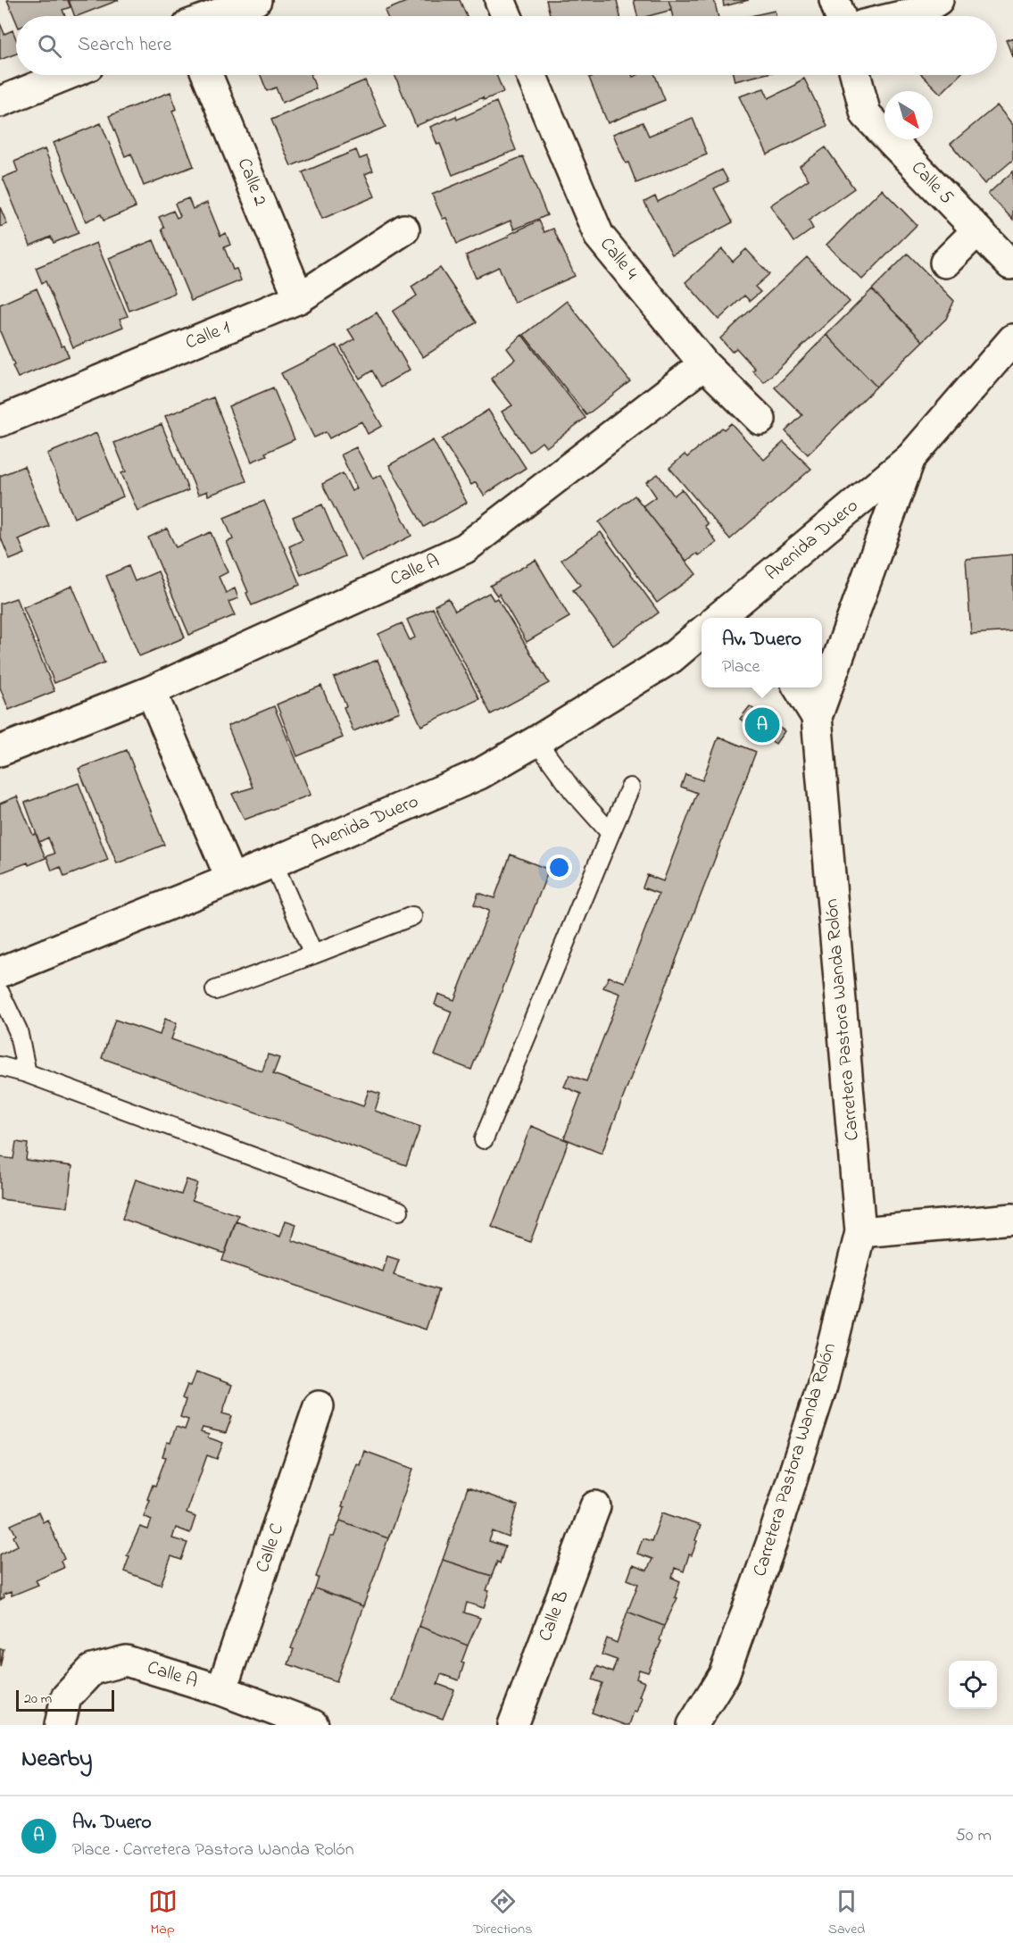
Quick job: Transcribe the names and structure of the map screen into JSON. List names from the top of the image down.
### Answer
{
  "streets": {
    "street": [
      "Calle 2",
      "Calle 5",
      "Calle 4",
      "Calle 1",
      "Avenida Duero",
      "Calle A",
      "Carretera Pastora Wanda Rolón",
      "Calle C",
      "Calle B"
    ]
  },
  "crossings": [
    ["Calle 2", "Calle 1"],
    ["Calle 4", "Calle A"],
    ["Avenida Duero", "Carretera Pastora Wanda Rolón"],
    ["Calle A", "Calle C"]
  ],
  "scale_bar": "20 m",
  "north": "bottom right",
  "page": {
    "search": "Search here",
    "popup": ["Av. Duero", "Place"],
    "pins": "A",
    "scale": "20 m",
    "heading": "Nearby",
    "list": [
      {
        "mark": "A",
        "name": "Av. Duero",
        "note": "Place · Carretera Pastora Wanda Rolón",
        "value": "50 m"
      }
    ],
    "nav": ["Map", "Directions", "Saved"]
  }
}
